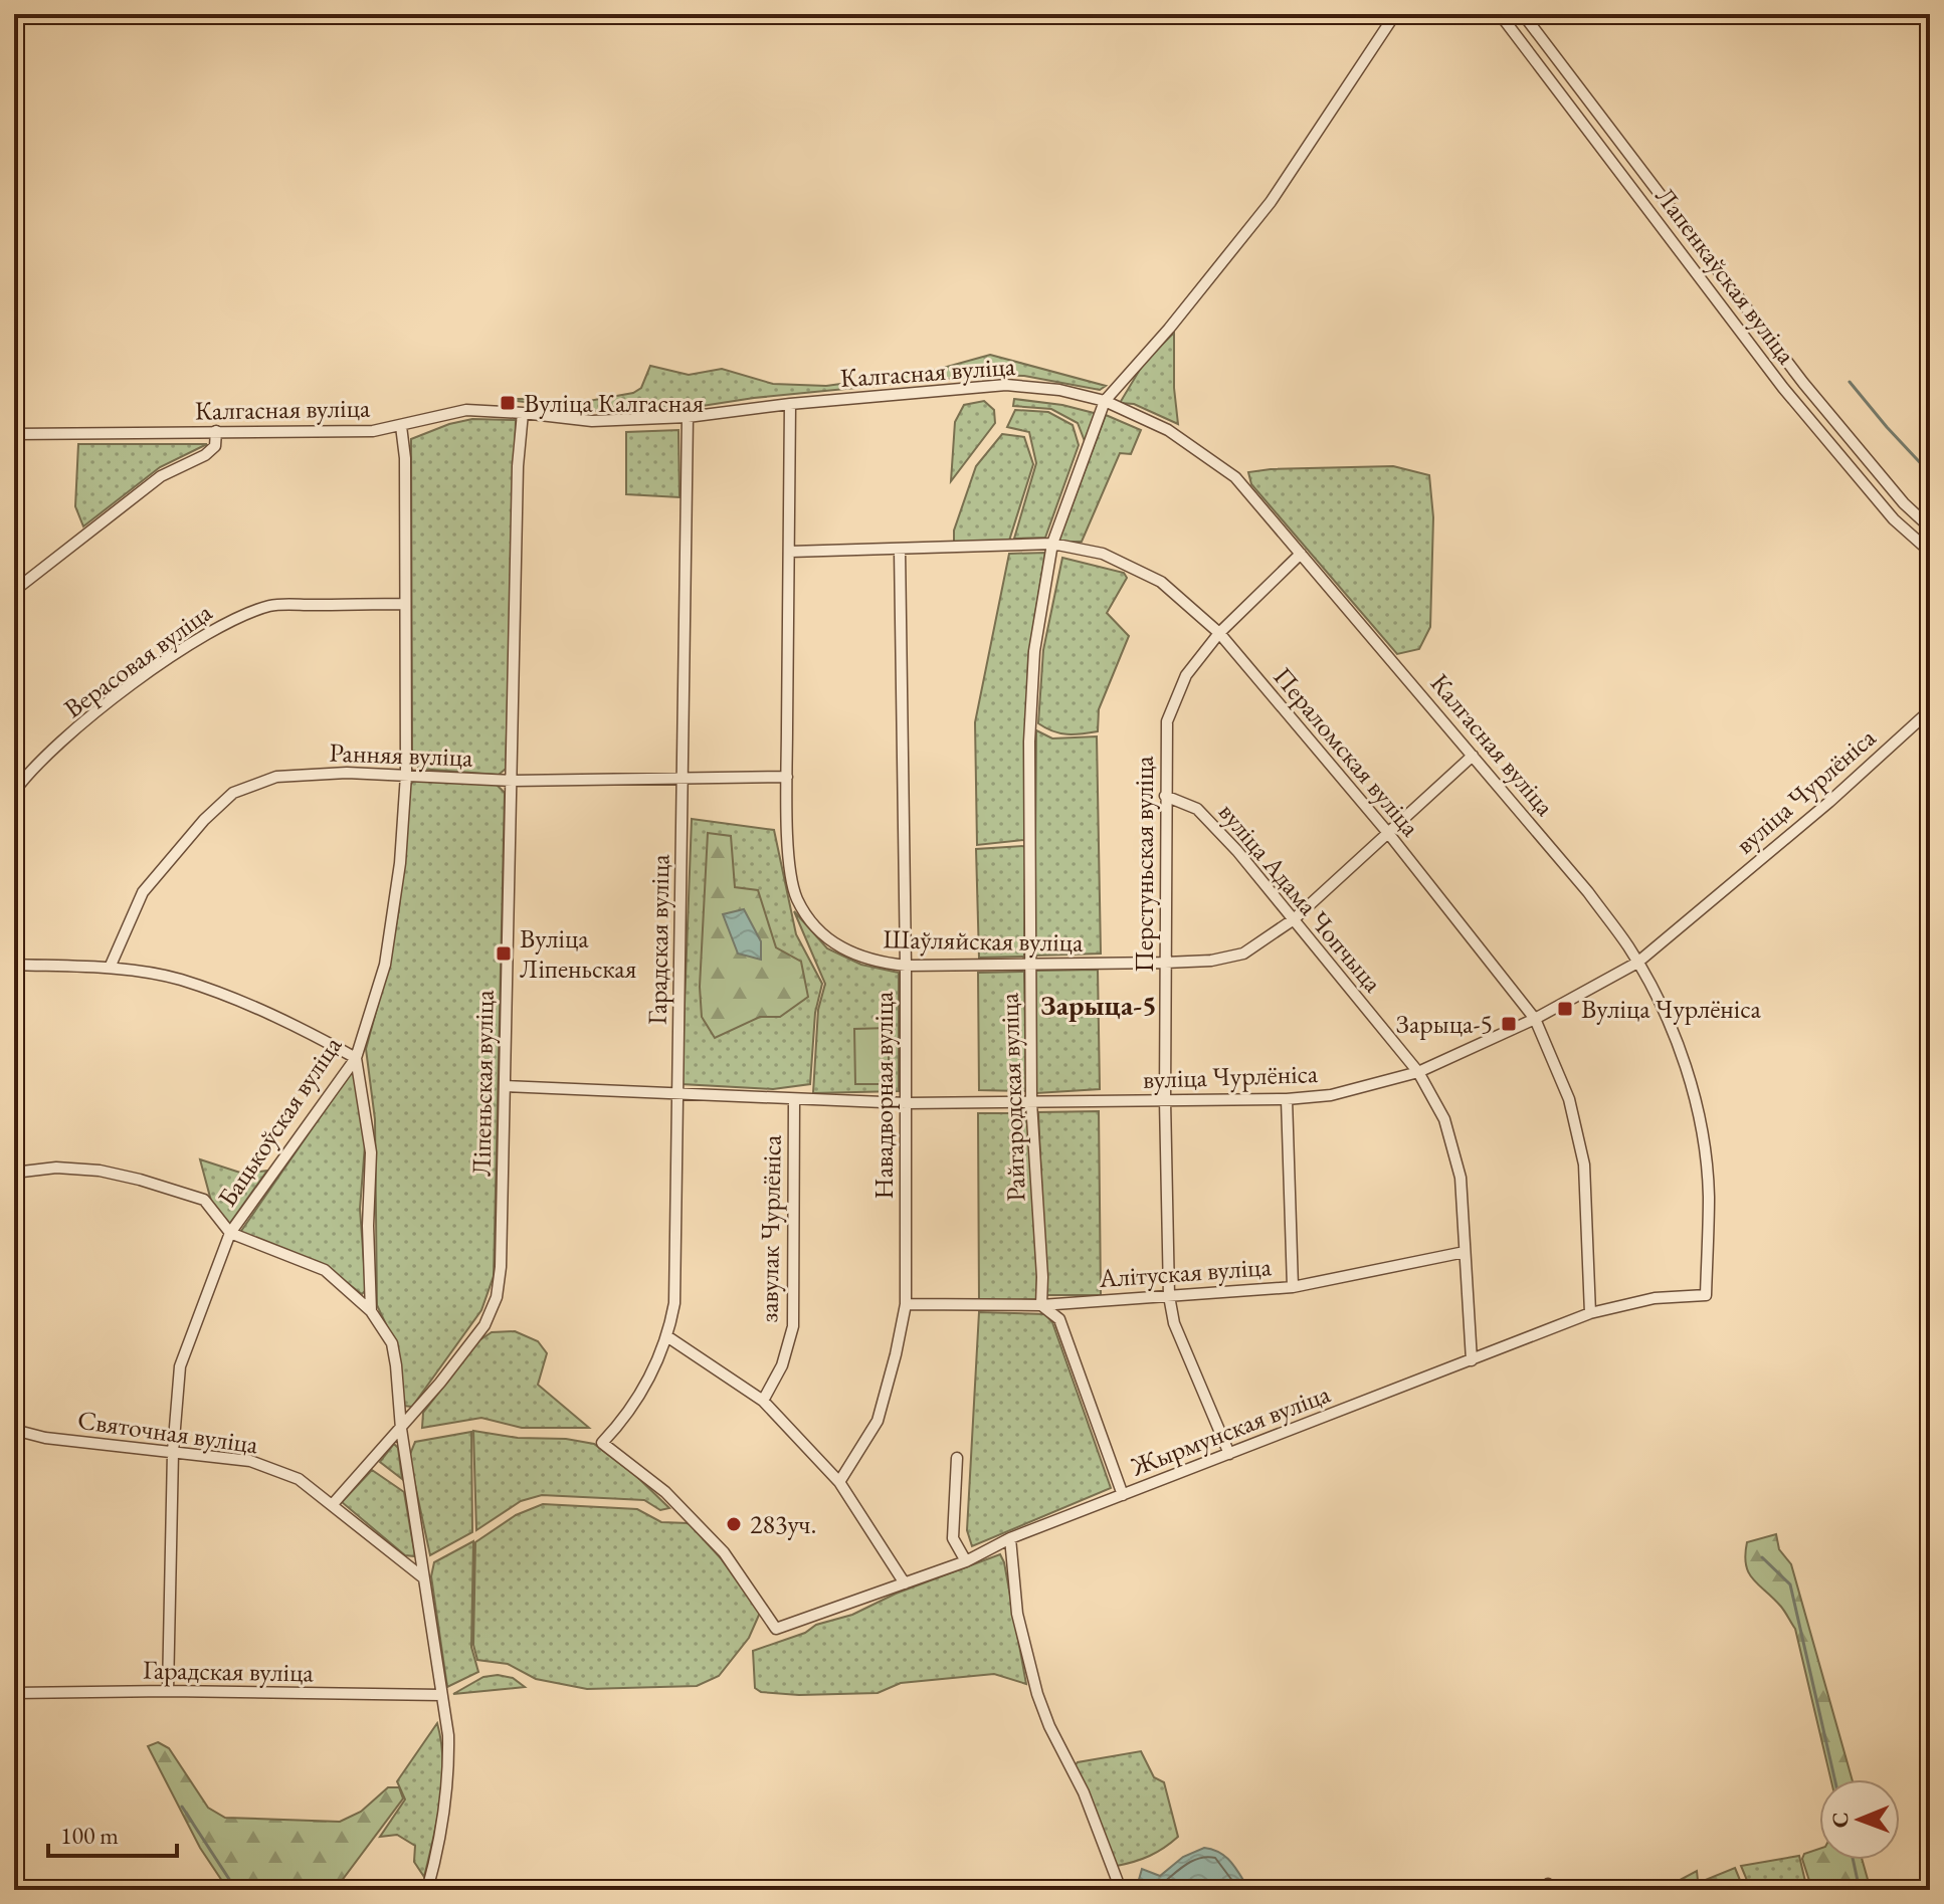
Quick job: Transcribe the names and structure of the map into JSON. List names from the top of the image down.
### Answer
{
  "streets": {
    "street": [
      "Лапенкаўская вуліца",
      "Калгасная вуліца",
      "Верасовая вуліца",
      "Пераломская вуліца",
      "Ранняя вуліца",
      "вуліца Чурлёніса",
      "Перстуньская вуліца",
      "вуліца Адама Чопчыца",
      "Гарадская вуліца",
      "Шаўляйская вуліца",
      "Ліпеньская вуліца",
      "Навадворная вуліца",
      "Райгародская вуліца",
      "Бацькоўская вуліца",
      "завулак Чурлёніса",
      "Алітуская вуліца",
      "Жырмунская вуліца",
      "Святочная вуліца"
    ]
  },
  "crossings": [
    ["Калгасная вуліца", "вуліца Чурлёніса"],
    ["Калгасная вуліца", "Перстуньская вуліца"],
    ["Калгасная вуліца", "Гарадская вуліца"],
    ["Калгасная вуліца", "Шаўляйская вуліца"],
    ["Калгасная вуліца", "Ліпеньская вуліца"],
    ["Калгасная вуліца", "Райгародская вуліца"],
    ["Калгасная вуліца", "Бацькоўская вуліца"],
    ["Калгасная вуліца", "Жырмунская вуліца"],
    ["Верасовая вуліца", "Бацькоўская вуліца"],
    ["Пераломская вуліца", "вуліца Чурлёніса"],
    ["Пераломская вуліца", "Перстуньская вуліца"],
    ["Пераломская вуліца", "Шаўляйская вуліца"],
    ["Пераломская вуліца", "Навадворная вуліца"],
    ["Пераломская вуліца", "Райгародская вуліца"],
    ["Пераломская вуліца", "Жырмунская вуліца"],
    ["Ранняя вуліца", "Гарадская вуліца"],
    ["Ранняя вуліца", "Шаўляйская вуліца"],
    ["Ранняя вуліца", "Ліпеньская вуліца"],
    ["Ранняя вуліца", "Бацькоўская вуліца"],
    ["вуліца Чурлёніса", "Перстуньская вуліца"],
    ["вуліца Чурлёніса", "вуліца Адама Чопчыца"],
    ["вуліца Чурлёніса", "Гарадская вуліца"],
    ["вуліца Чурлёніса", "Ліпеньская вуліца"],
    ["вуліца Чурлёніса", "Навадворная вуліца"],
    ["вуліца Чурлёніса", "Райгародская вуліца"],
    ["вуліца Чурлёніса", "завулак Чурлёніса"],
    ["Перстуньская вуліца", "вуліца Адама Чопчыца"],
    ["Перстуньская вуліца", "Шаўляйская вуліца"],
    ["Перстуньская вуліца", "Алітуская вуліца"],
    ["Перстуньская вуліца", "Жырмунская вуліца"],
    ["вуліца Адама Чопчыца", "Шаўляйская вуліца"],
    ["вуліца Адама Чопчыца", "Алітуская вуліца"],
    ["вуліца Адама Чопчыца", "Жырмунская вуліца"],
    ["Гарадская вуліца", "Бацькоўская вуліца"],
    ["Гарадская вуліца", "Жырмунская вуліца"],
    ["Шаўляйская вуліца", "Навадворная вуліца"],
    ["Шаўляйская вуліца", "Райгародская вуліца"],
    ["Ліпеньская вуліца", "Святочная вуліца"],
    ["Навадворная вуліца", "Алітуская вуліца"],
    ["Райгародская вуліца", "Алітуская вуліца"],
    ["Бацькоўская вуліца", "Святочная вуліца"]
  ],
  "districts": ["Зарыца-5"],
  "places": {
    "transit": [
      "Вуліца Калгасная",
      "Вуліца Ліпеньская",
      "Вуліца Чурлёніса",
      "Зарыца-5"
    ],
    "other": ["283уч."]
  },
  "scale_bar": "100 m",
  "north": "left"
}
